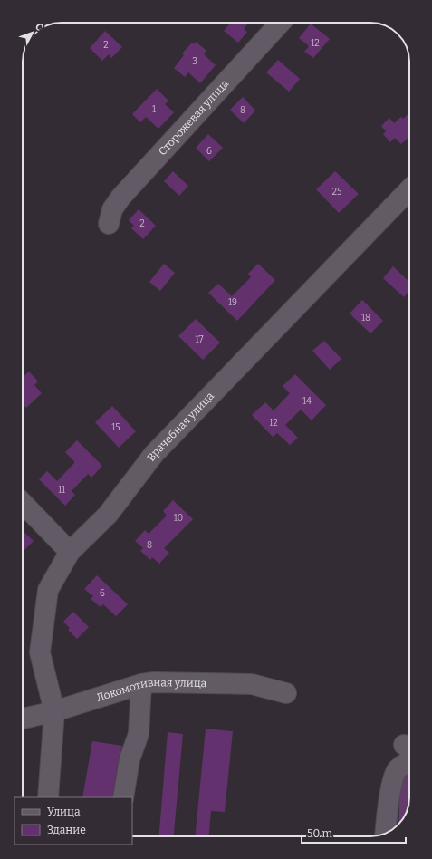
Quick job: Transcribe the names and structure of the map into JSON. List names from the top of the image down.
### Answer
{
  "streets": {
    "street": ["Сторожевая улица", "Врачебная улица", "Локомотивная улица"]
  },
  "crossings": [
    ["Врачебная улица", "Локомотивная улица"]
  ],
  "house_numbers": [
    "12",
    "2",
    "3",
    "1",
    "8",
    "6",
    "25",
    "2",
    "19",
    "18",
    "17",
    "14",
    "12",
    "15",
    "11",
    "10",
    "8",
    "6"
  ],
  "legend": ["Улица", "Здание"],
  "scale_bar": "50 m",
  "north": "top right"
}
